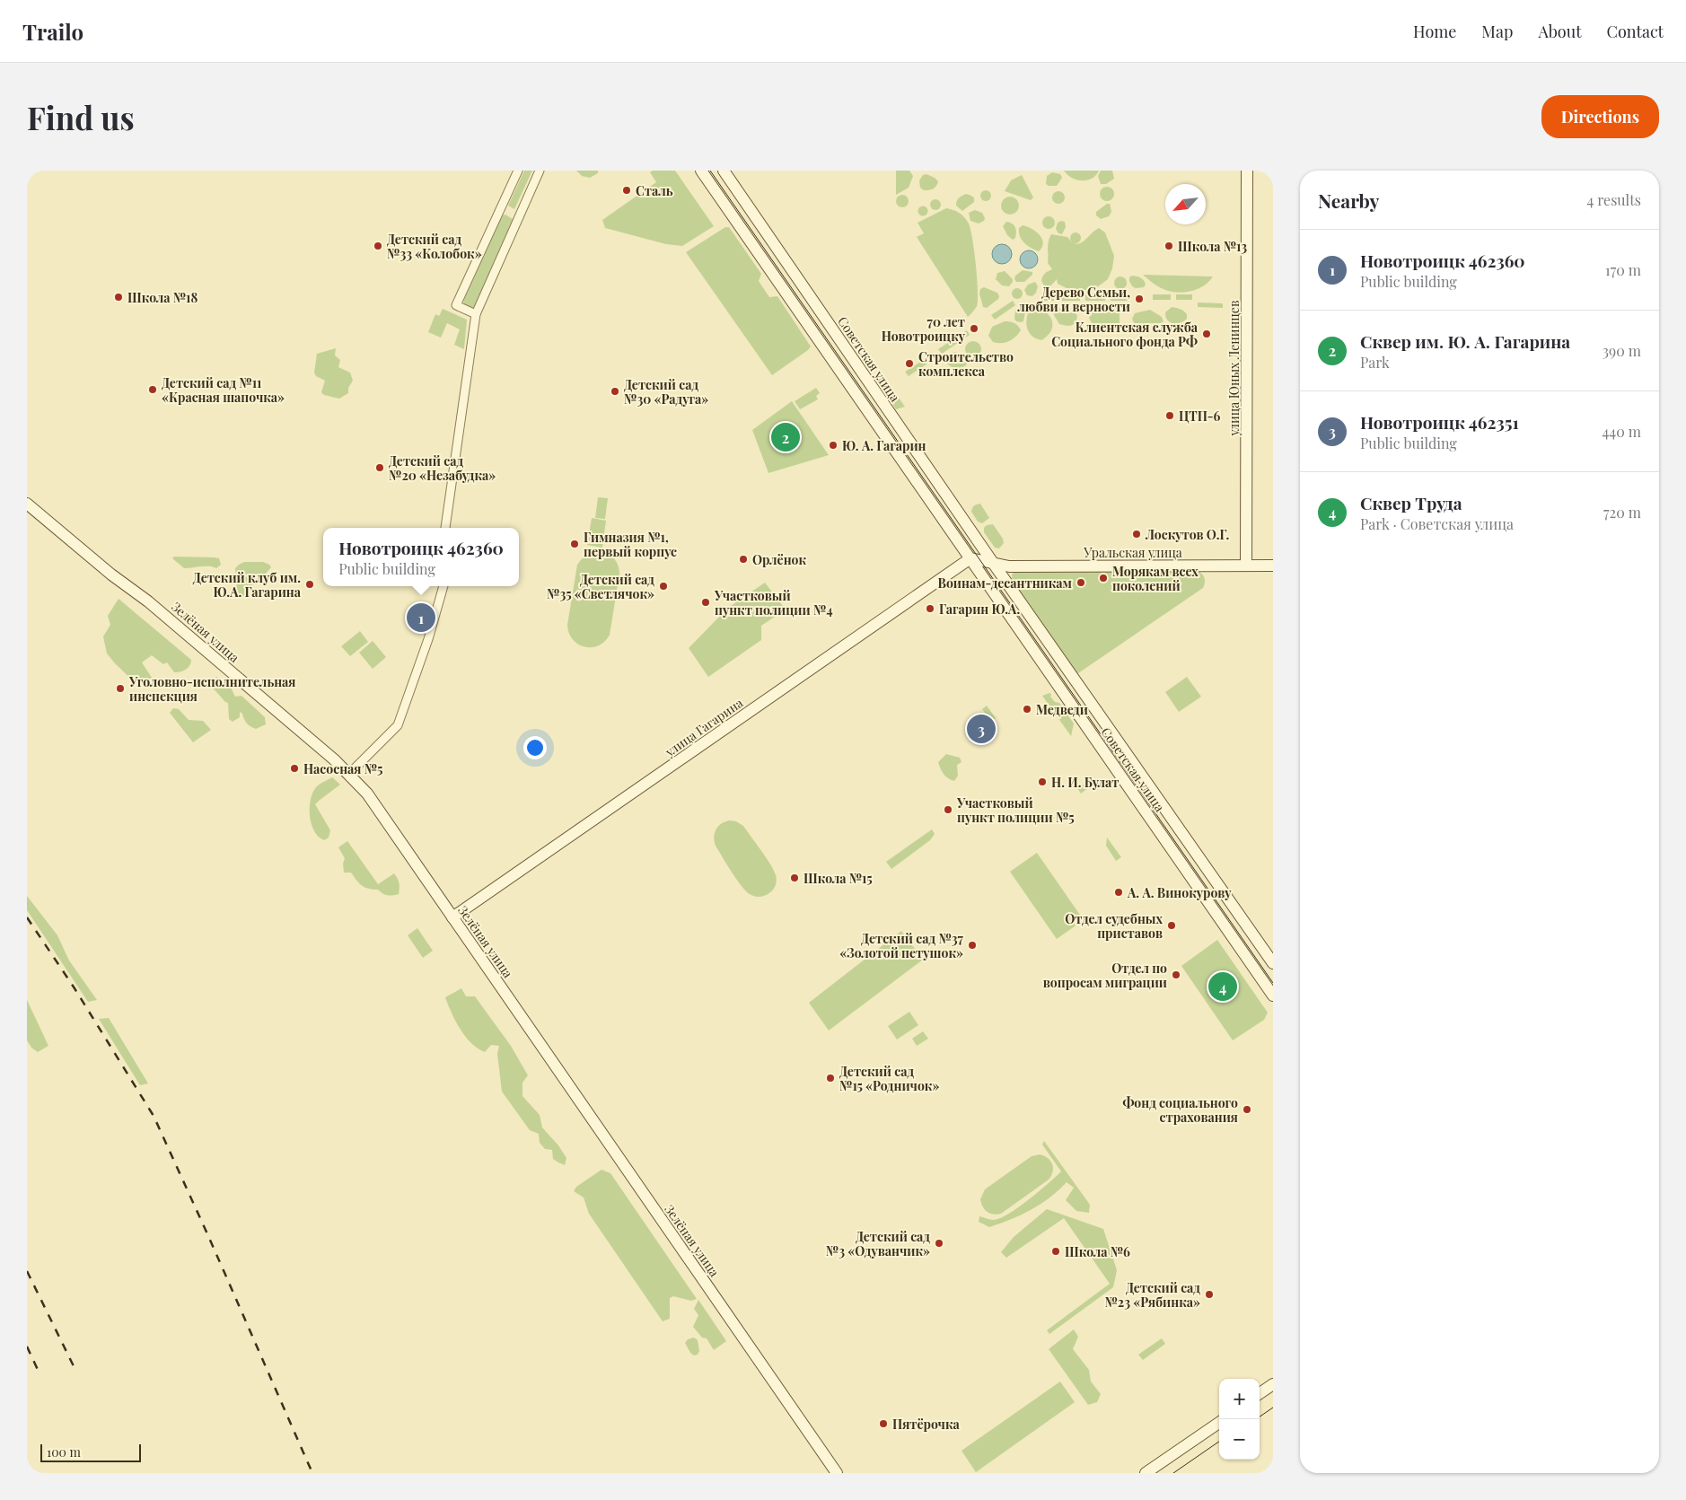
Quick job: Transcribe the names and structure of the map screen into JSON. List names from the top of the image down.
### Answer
{
  "streets": {
    "main road": [
      "Советская улица",
      "улица Юных Ленинцев",
      "Уральская улица",
      "Зелёная улица",
      "улица Гагарина"
    ]
  },
  "crossings": [
    ["Советская улица", "Уральская улица"],
    ["Советская улица", "улица Гагарина"],
    ["улица Юных Ленинцев", "Уральская улица"],
    ["Зелёная улица", "улица Гагарина"]
  ],
  "places": [
    "Сталь",
    "Детский сад №33 «Колобок»",
    "Школа №13",
    "Школа №18",
    "Дерево Семьи, любви и верности",
    "70 лет Новотроицку",
    "Клиентская служба Социального фонда РФ",
    "Строительство комплекса",
    "Детский сад №11 «Красная шапочка»",
    "Детский сад №30 «Радуга»",
    "ЦТП-6",
    "Ю. А. Гагарин",
    "Детский сад №20 «Незабудка»",
    "Лоскутов О.Г.",
    "Гимназия №1, первый корпус",
    "Орлёнок",
    "Морякам всех поколений",
    "Воинам-десантникам",
    "Детский клуб им. Ю.А. Гагарина",
    "Детский сад №35 «Светлячок»",
    "Участковый пункт полиции №4",
    "Гагарин Ю.А.",
    "Уголовно-исполнительная инспекция",
    "Медведи",
    "Насосная №5",
    "Н. И. Булат",
    "Участковый пункт полиции №5",
    "Школа №15",
    "А. А. Винокурову",
    "Отдел судебных приставов",
    "Детский сад №37 «Золотой петушок»",
    "Отдел по вопросам миграции",
    "Детский сад №15 «Родничок»",
    "Фонд социального страхования",
    "Детский сад №3 «Одуванчик»",
    "Школа №6",
    "Детский сад №23 «Рябинка»",
    "Пятёрочка"
  ],
  "scale_bar": "100 m",
  "north": "bottom left",
  "page": {
    "header": "Trailo",
    "nav": [
      "Home",
      "Map",
      "About",
      "Contact"
    ],
    "buttons": "Directions",
    "title": "Find us",
    "heading": ["Nearby", "4 results"],
    "list": [
      {
        "mark": "1",
        "name": "Новотроицк 462360",
        "note": "Public building",
        "value": "170 m"
      },
      {
        "mark": "2",
        "name": "Сквер им. Ю. А. Гагарина",
        "note": "Park",
        "value": "390 m"
      },
      {
        "mark": "3",
        "name": "Новотроицк 462351",
        "note": "Public building",
        "value": "440 m"
      },
      {
        "mark": "4",
        "name": "Сквер Труда",
        "note": "Park · Советская улица",
        "value": "720 m"
      }
    ],
    "pins": [
      "2",
      "1",
      "3",
      "4"
    ],
    "popup": ["Новотроицк 462360", "Public building"],
    "map_buttons": ["+", "−"],
    "scale": "100 m"
  }
}
